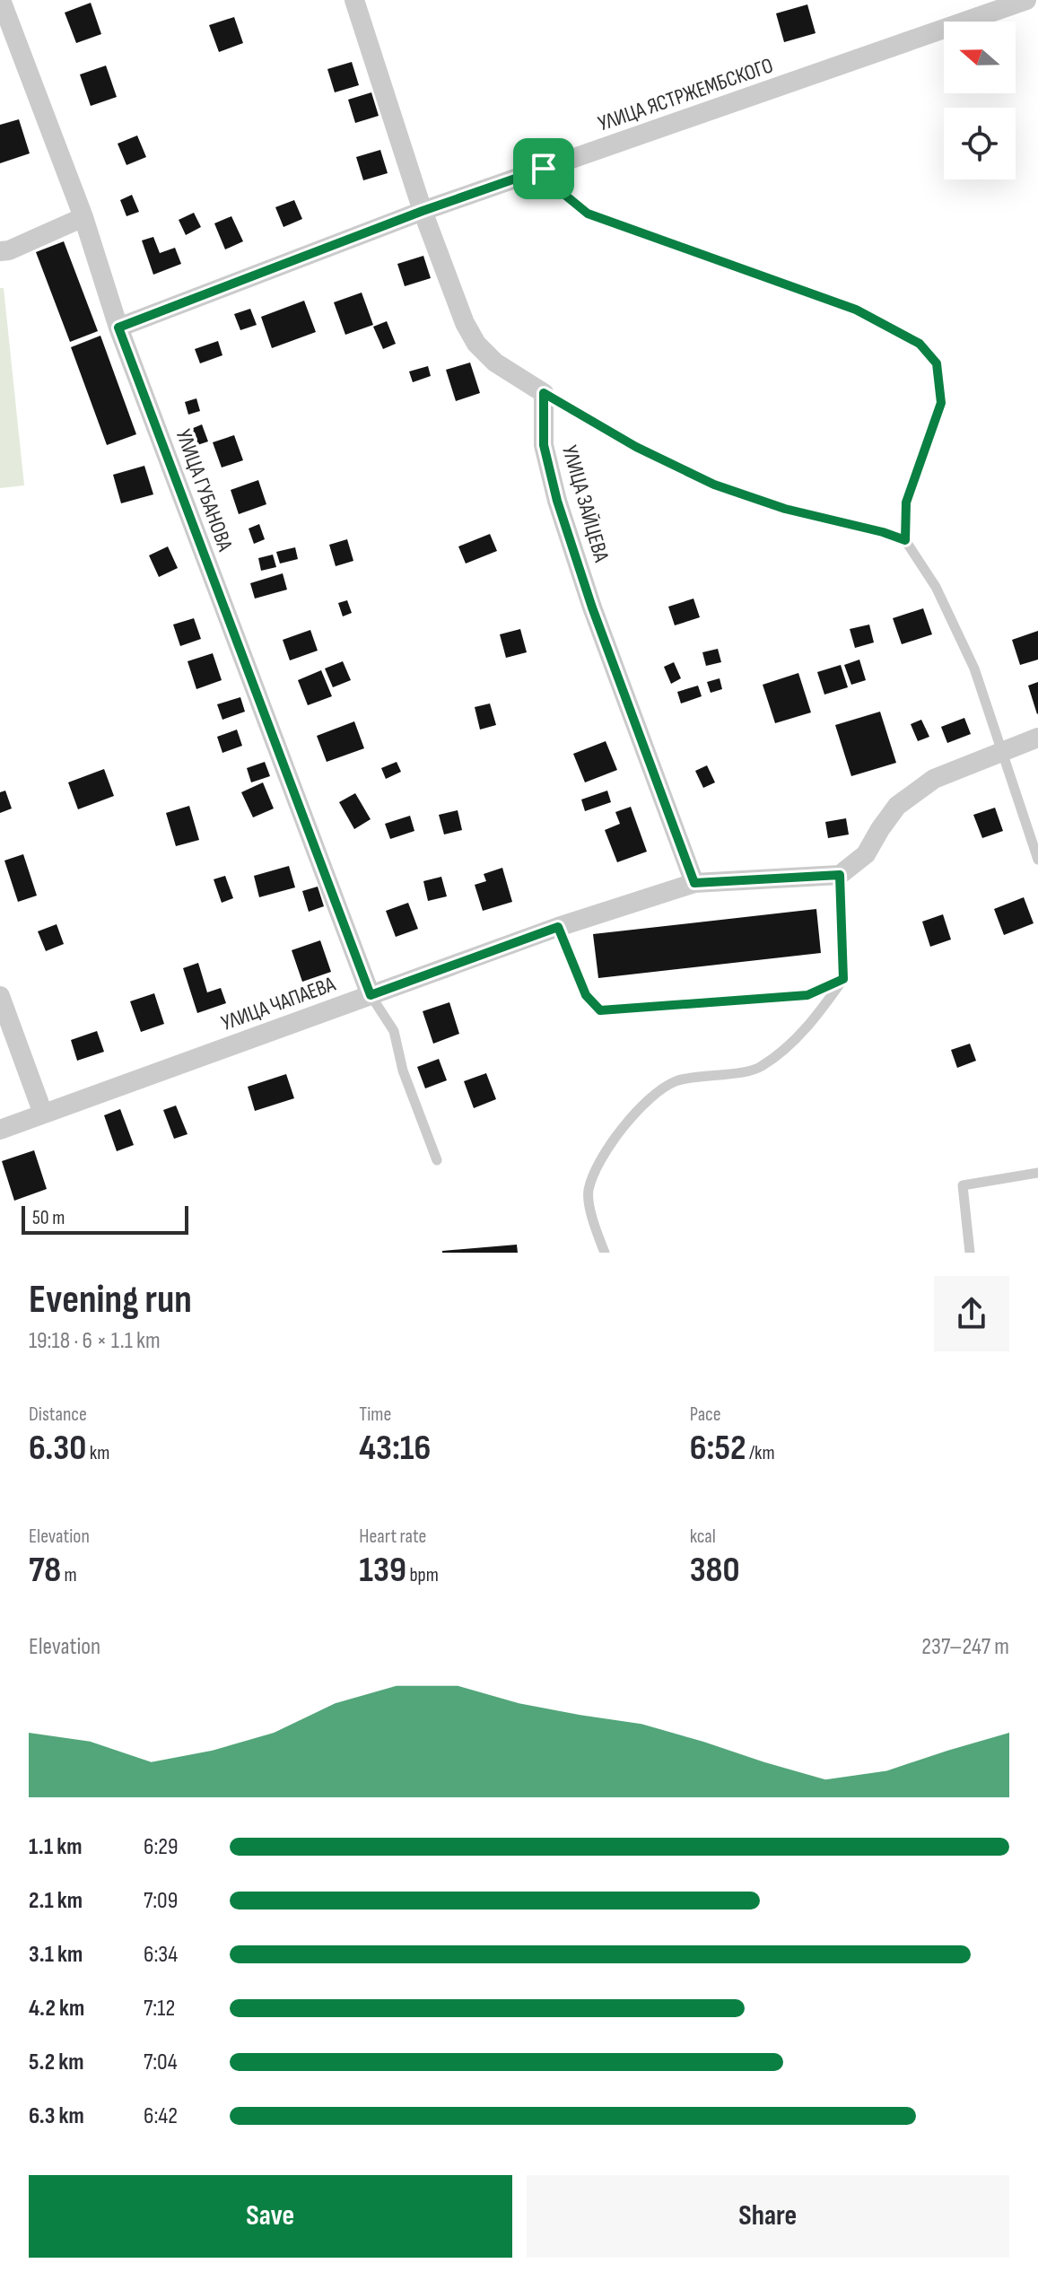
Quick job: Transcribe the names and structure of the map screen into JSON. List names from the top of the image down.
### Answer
{
  "streets": {
    "street": [
      "УЛИЦА ЯСТРЖЕМБСКОГО",
      "УЛИЦА ГУБАНОВА",
      "УЛИЦА ЗАЙЦЕВА",
      "УЛИЦА ЧАПАЕВА"
    ]
  },
  "crossings": [
    ["УЛИЦА ЯСТРЖЕМБСКОГО", "УЛИЦА ГУБАНОВА"],
    ["УЛИЦА ГУБАНОВА", "УЛИЦА ЧАПАЕВА"],
    ["УЛИЦА ЗАЙЦЕВА", "УЛИЦА ЧАПАЕВА"]
  ],
  "scale_bar": "50 m",
  "north": "left",
  "page": {
    "scale": "50 m",
    "heading": ["Evening run", "19:18 · 6 × 1.1 km"],
    "stats": [
      ["Distance", "6.30 km"],
      ["Time", "43:16"],
      ["Pace", "6:52 /km"],
      ["Elevation", "78 m"],
      ["Heart rate", "139 bpm"],
      ["kcal", "380"]
    ],
    "chart": ["Elevation", "237–247 m"],
    "list": [
      {
        "name": "1.1 km",
        "note": "6:29"
      },
      {
        "name": "2.1 km",
        "note": "7:09"
      },
      {
        "name": "3.1 km",
        "note": "6:34"
      },
      {
        "name": "4.2 km",
        "note": "7:12"
      },
      {
        "name": "5.2 km",
        "note": "7:04"
      },
      {
        "name": "6.3 km",
        "note": "6:42"
      }
    ],
    "buttons": ["Save", "Share"]
  }
}
